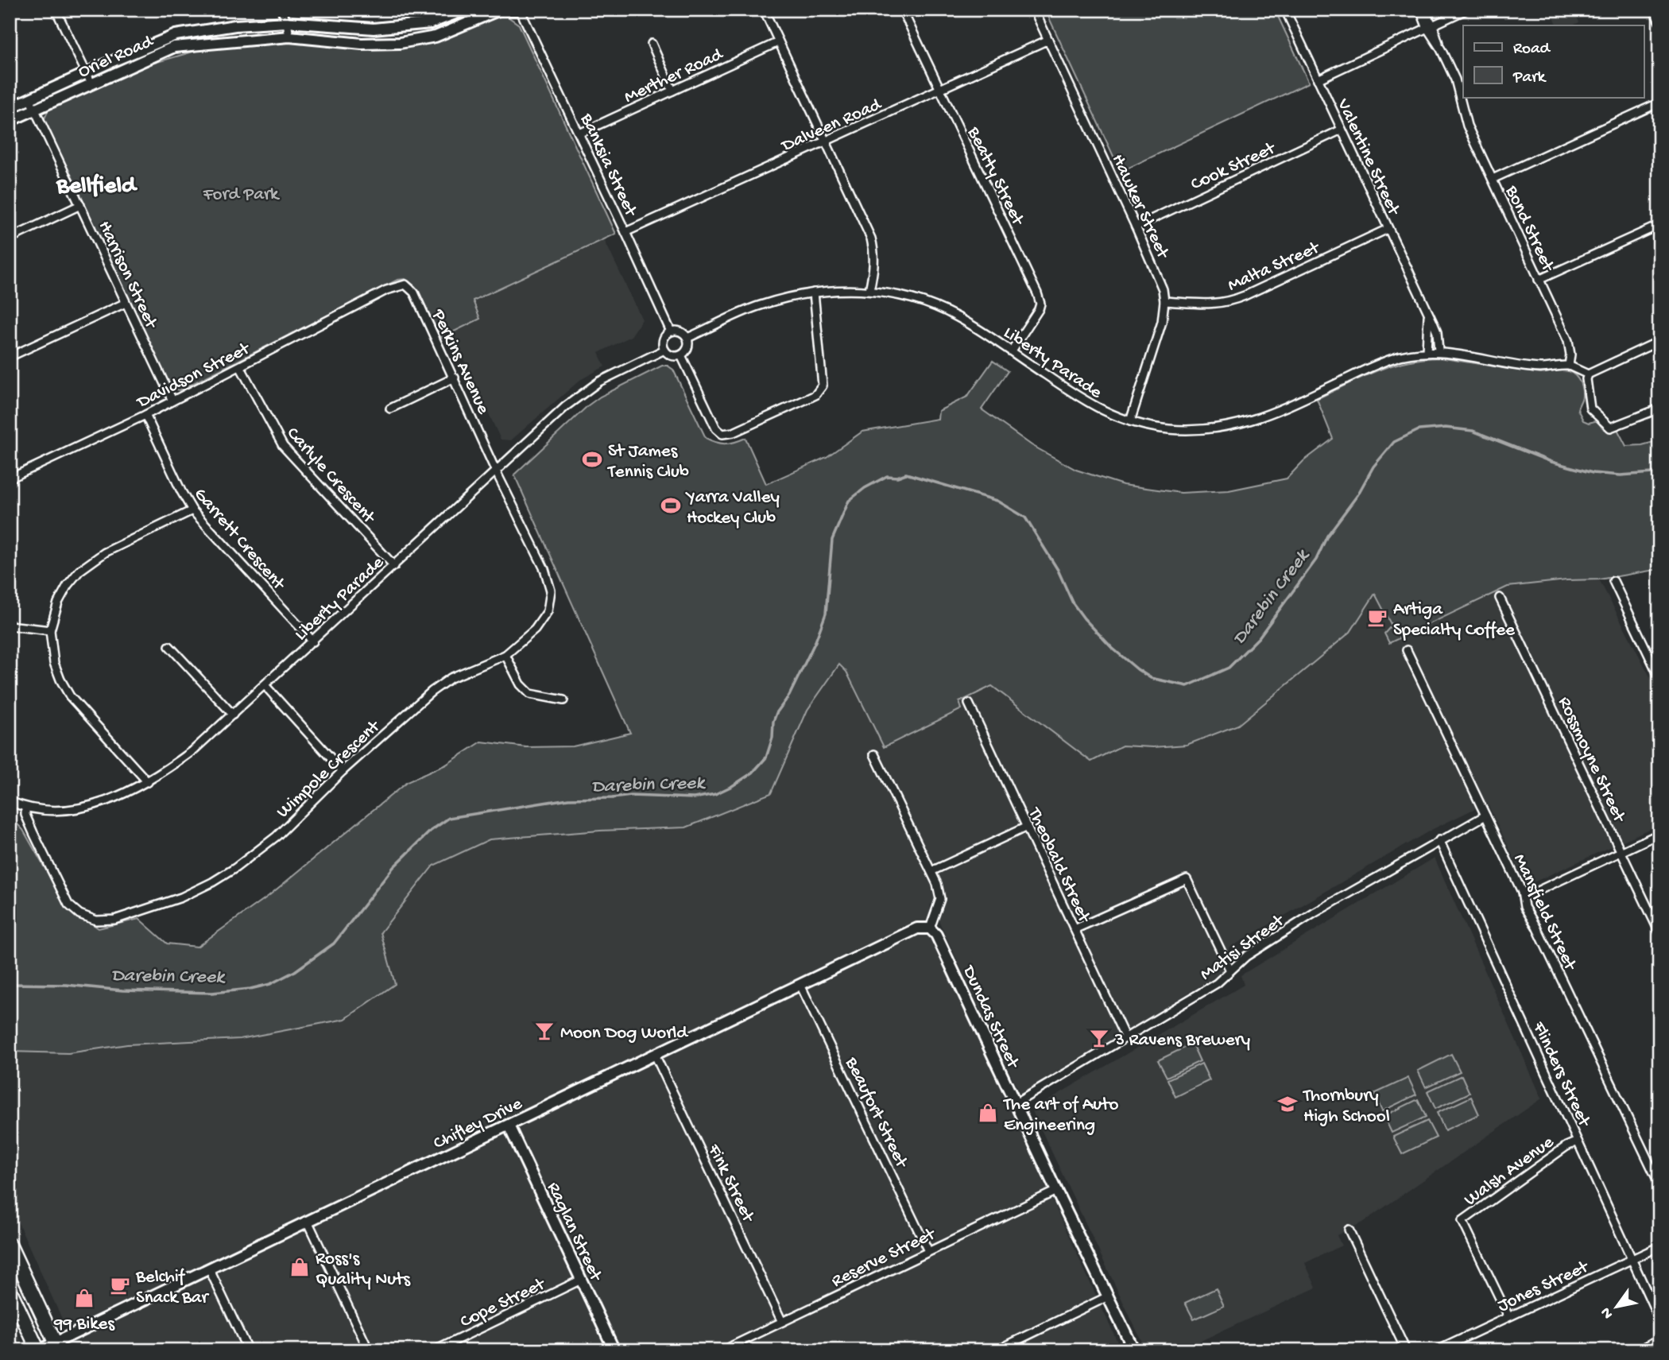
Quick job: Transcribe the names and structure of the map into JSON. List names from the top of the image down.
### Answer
{
  "streets": {
    "street": [
      "Oriel Road",
      "Merther Road",
      "Dalveen Road",
      "Valentine Street",
      "Banksia Street",
      "Cook Street",
      "Beatty Street",
      "Hawker Street",
      "Bond Street",
      "Malta Street",
      "Harrison Street",
      "Perkins Avenue",
      "Liberty Parade",
      "Davidson Street",
      "Carlyle Crescent",
      "Garrett Crescent",
      "Rossmoyne Street",
      "Wimpole Crescent",
      "Theobald Street",
      "Mansfield Street",
      "Matisi Street",
      "Dundas Street",
      "Flinders Street",
      "Beaufort Street",
      "Chifley Drive",
      "Walsh Avenue",
      "Fink Street",
      "Raglan Street",
      "Reserve Street",
      "Jones Street",
      "Cope Street"
    ]
  },
  "crossings": [
    ["Oriel Road", "Harrison Street"],
    ["Merther Road", "Banksia Street"],
    ["Dalveen Road", "Banksia Street"],
    ["Dalveen Road", "Beatty Street"],
    ["Dalveen Road", "Hawker Street"],
    ["Valentine Street", "Cook Street"],
    ["Valentine Street", "Malta Street"],
    ["Valentine Street", "Liberty Parade"],
    ["Banksia Street", "Liberty Parade"],
    ["Cook Street", "Hawker Street"],
    ["Beatty Street", "Liberty Parade"],
    ["Hawker Street", "Malta Street"],
    ["Hawker Street", "Liberty Parade"],
    ["Bond Street", "Liberty Parade"],
    ["Harrison Street", "Davidson Street"],
    ["Perkins Avenue", "Liberty Parade"],
    ["Perkins Avenue", "Davidson Street"],
    ["Perkins Avenue", "Wimpole Crescent"],
    ["Liberty Parade", "Carlyle Crescent"],
    ["Liberty Parade", "Garrett Crescent"],
    ["Liberty Parade", "Wimpole Crescent"],
    ["Davidson Street", "Carlyle Crescent"],
    ["Davidson Street", "Garrett Crescent"],
    ["Theobald Street", "Matisi Street"],
    ["Mansfield Street", "Matisi Street"],
    ["Matisi Street", "Dundas Street"],
    ["Matisi Street", "Flinders Street"],
    ["Dundas Street", "Chifley Drive"],
    ["Dundas Street", "Reserve Street"],
    ["Flinders Street", "Walsh Avenue"],
    ["Flinders Street", "Jones Street"],
    ["Beaufort Street", "Chifley Drive"],
    ["Beaufort Street", "Reserve Street"],
    ["Chifley Drive", "Fink Street"],
    ["Chifley Drive", "Raglan Street"],
    ["Walsh Avenue", "Jones Street"],
    ["Fink Street", "Reserve Street"],
    ["Raglan Street", "Cope Street"]
  ],
  "districts": ["Bellfield"],
  "water": ["Darebin Creek"],
  "parks": ["Ford Park"],
  "places": {
    "sports": ["St James Tennis Club", "Yarra Valley Hockey Club"],
    "cafe": ["Artiga Specialty Coffee", "Belchif Snack Bar"],
    "bar": ["Moon Dog World", "3 Ravens Brewery"],
    "school or university": ["Thornbury High School"],
    "shop": ["The art of Auto Engineering", "Ross's Quality Nuts", "99 Bikes"]
  },
  "legend": ["Road", "Park"],
  "north": "bottom left"
}
